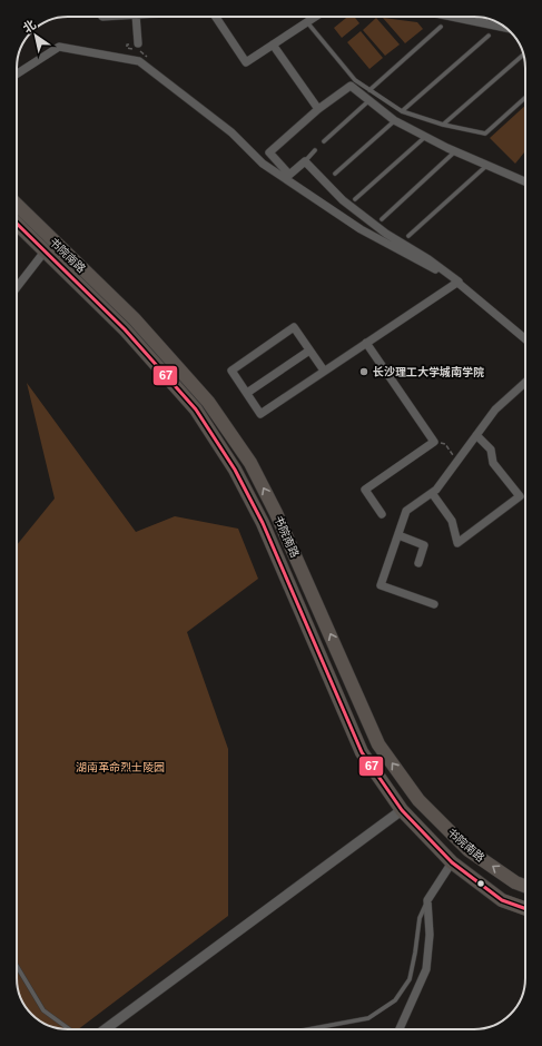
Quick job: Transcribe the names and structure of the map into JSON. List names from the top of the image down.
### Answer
{
  "streets": {
    "main road": ["书院南路"]
  },
  "parks": ["湖南革命烈士陵园"],
  "places": ["长沙理工大学城南学院"],
  "lines": ["transit line 67"],
  "north": "top left"
}
